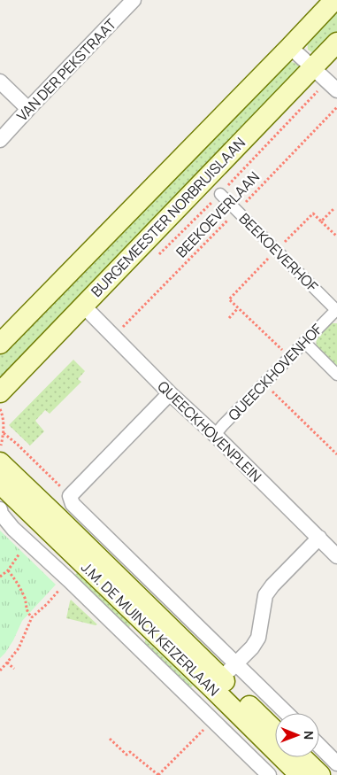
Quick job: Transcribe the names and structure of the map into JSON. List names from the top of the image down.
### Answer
{
  "streets": {
    "main road": ["BURGEMEESTER NORBRUISLAAN", "J.M. DE MUINCK KEIZERLAAN"],
    "street": [
      "VAN DER PEKSTRAAT",
      "BEEKOEVERHOF",
      "QUEECKHOVENHOF",
      "QUEECKHOVENPLEIN"
    ],
    "path": ["BEEKOEVERLAAN"]
  },
  "crossings": [
    ["BEEKOEVERLAAN", "BEEKOEVERHOF"],
    ["BEEKOEVERLAAN", "QUEECKHOVENPLEIN"],
    ["BURGEMEESTER NORBRUISLAAN", "QUEECKHOVENPLEIN"],
    ["BEEKOEVERHOF", "QUEECKHOVENHOF"],
    ["QUEECKHOVENHOF", "QUEECKHOVENPLEIN"]
  ],
  "north": "right"
}
